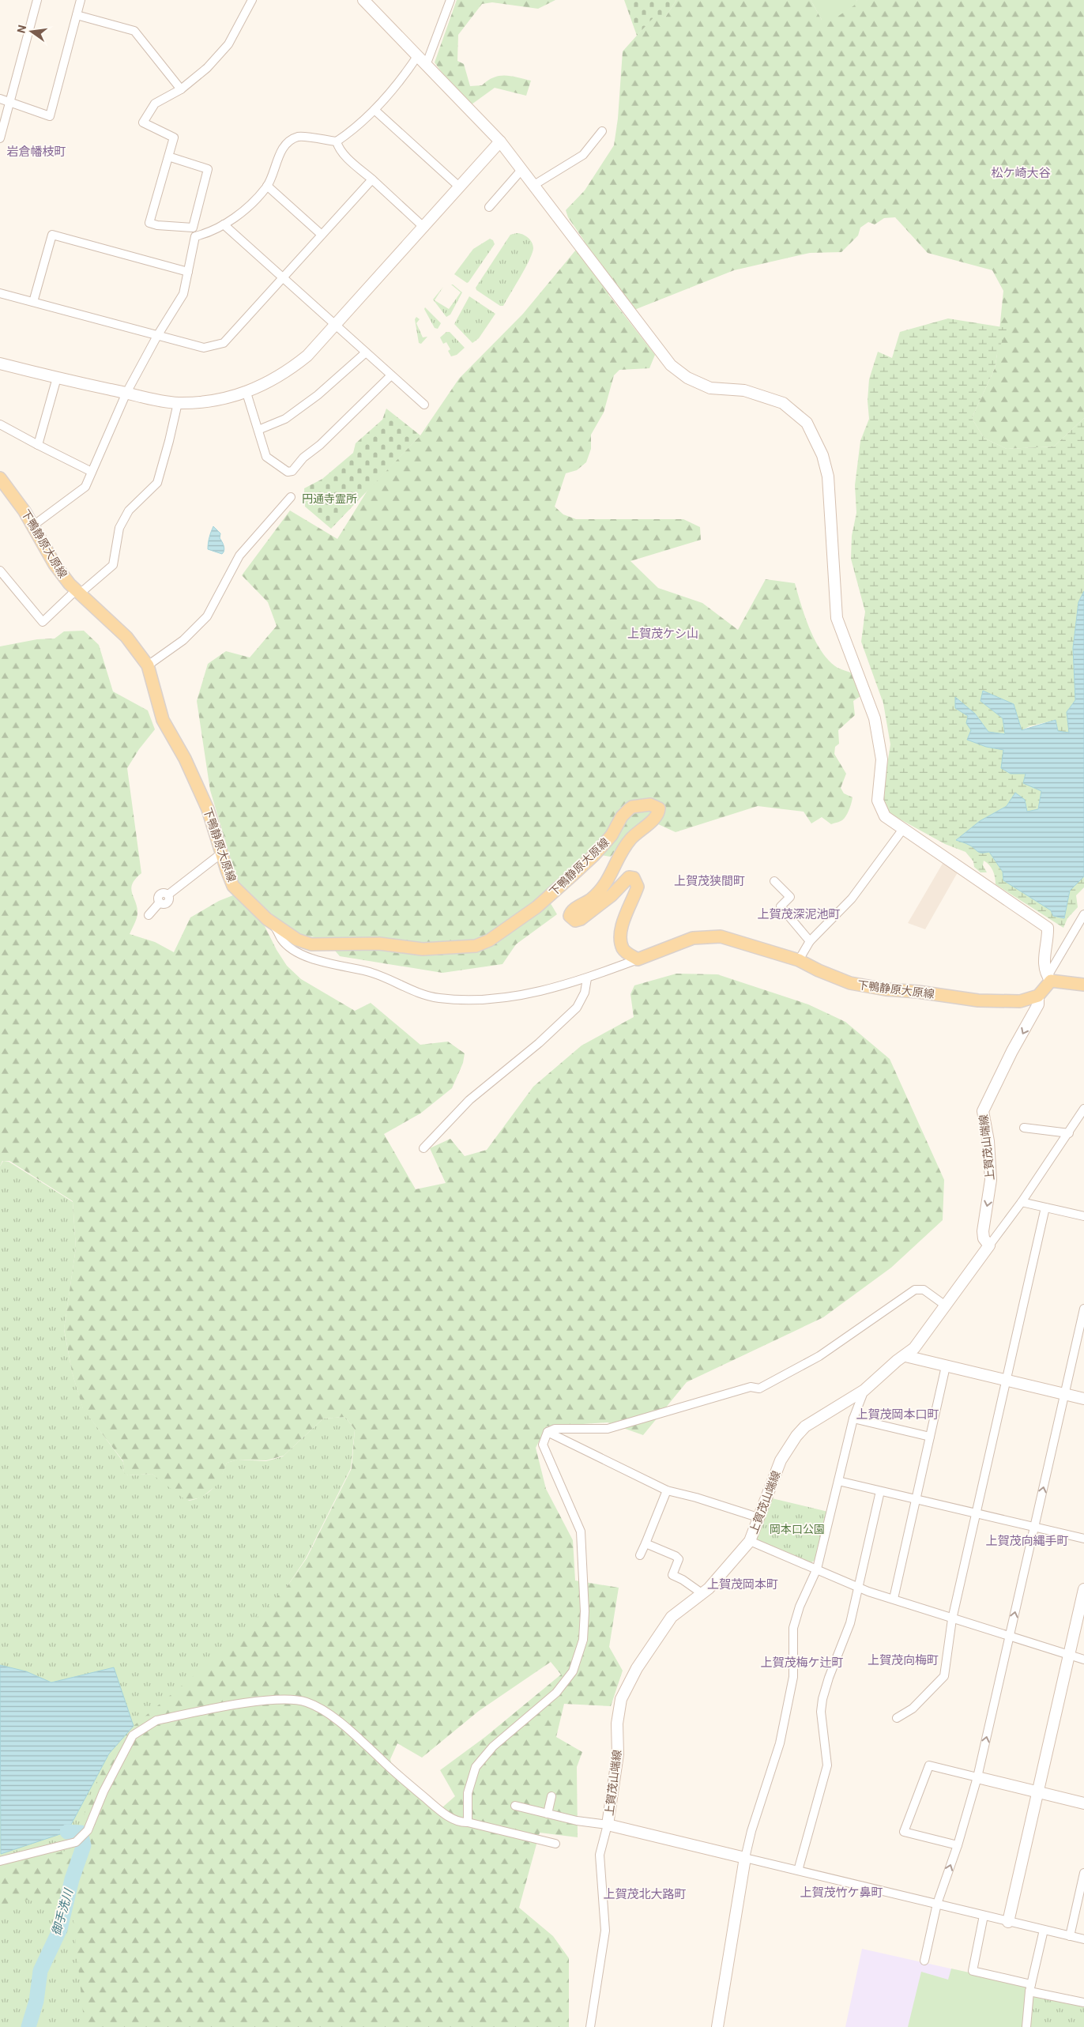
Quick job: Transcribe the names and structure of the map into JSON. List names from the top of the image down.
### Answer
{
  "streets": {
    "main road": ["下鴨静原大原線"],
    "street": ["上賀茂山端線"]
  },
  "crossings": [
    ["下鴨静原大原線", "上賀茂山端線"]
  ],
  "districts": [
    "岩倉幡枝町",
    "松ケ崎大谷",
    "上賀茂ケシ山",
    "上賀茂狭間町",
    "上賀茂深泥池町",
    "上賀茂岡本口町",
    "上賀茂向縄手町",
    "上賀茂岡本町",
    "上賀茂向梅町",
    "上賀茂梅ケ辻町",
    "上賀茂竹ケ鼻町",
    "上賀茂北大路町"
  ],
  "water": ["御手洗川"],
  "parks": ["円通寺霊所", "岡本口公園"],
  "north": "left"
}
